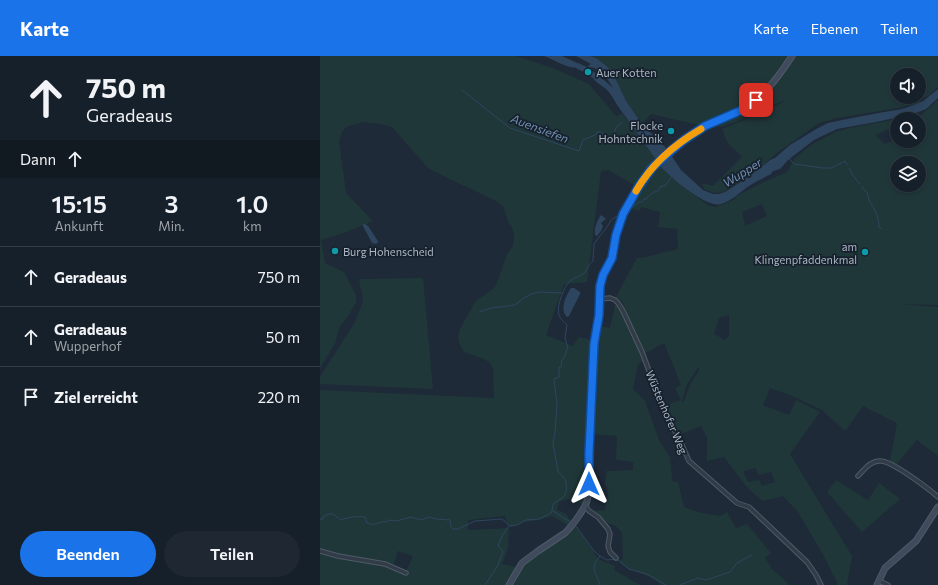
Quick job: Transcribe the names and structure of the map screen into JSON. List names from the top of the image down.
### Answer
{
  "streets": {
    "street": ["Wüstenhofer Weg"]
  },
  "water": ["Auensiefen", "Wupper"],
  "places": [
    "Auer Kotten",
    "Flocke Hohntechnik",
    "Burg Hohenscheid",
    "am Klingenpfaddenkmal"
  ],
  "page": {
    "header": "Karte",
    "nav": ["Karte", "Ebenen", "Teilen"],
    "turn": ["750 m", "Geradeaus"],
    "then": "Dann",
    "eta": [
      "15:15",
      "Ankunft",
      "3",
      "Min.",
      "1.0",
      "km"
    ],
    "list": [
      {
        "name": "Geradeaus",
        "value": "750 m"
      },
      {
        "name": "Geradeaus",
        "note": "Wupperhof",
        "value": "50 m"
      },
      {
        "name": "Ziel erreicht",
        "value": "220 m"
      }
    ],
    "buttons": ["Beenden", "Teilen"]
  }
}
